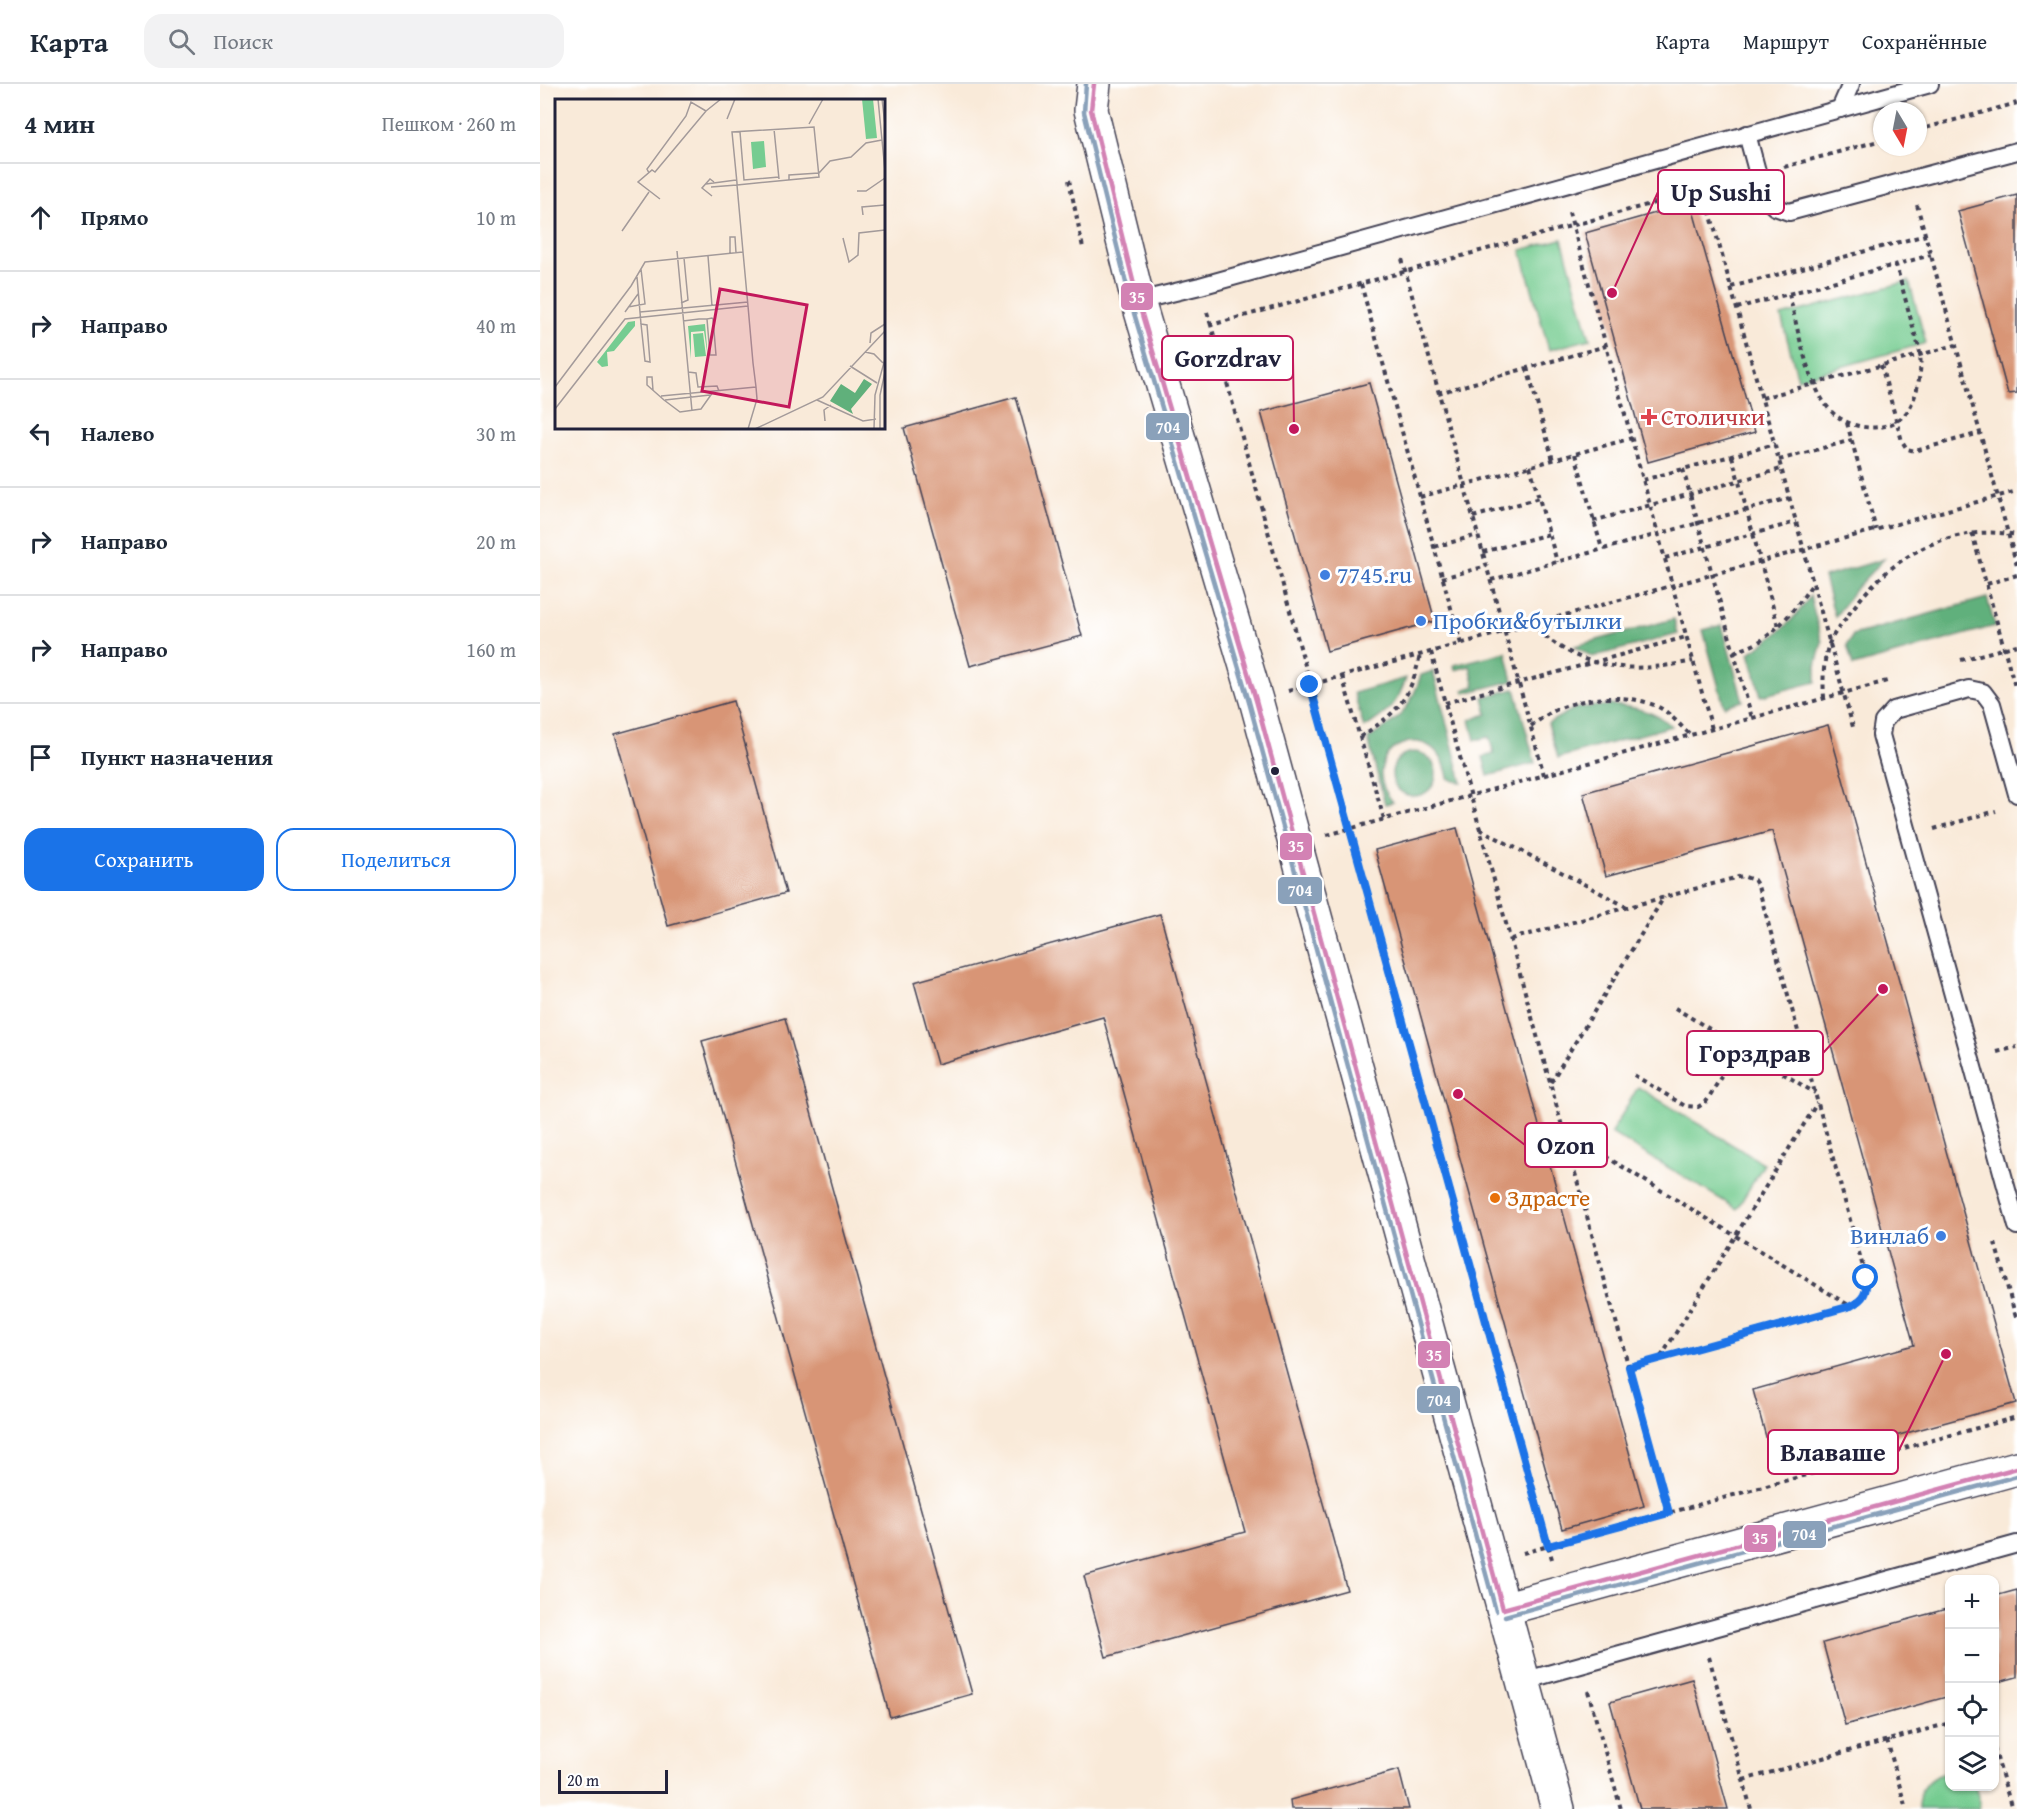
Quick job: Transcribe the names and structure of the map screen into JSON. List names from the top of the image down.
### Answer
{
  "places": {
    "other": [
      "Up Sushi",
      "Gorzdrav",
      "7745.ru",
      "Пробки&бутылки",
      "Горздрав",
      "Ozon",
      "Здрасте",
      "Винлаб",
      "Влаваше"
    ],
    "health": ["Столички"]
  },
  "lines": ["transit line 35", "transit line 704"],
  "scale_bar": "20 m",
  "north": "bottom",
  "page": {
    "header": "Карта",
    "search": "Поиск",
    "nav": ["Карта", "Маршрут", "Сохранённые"],
    "heading": ["4 мин", "Пешком · 260 m"],
    "list": [
      ["Прямо", "10 m"],
      ["Направо", "40 m"],
      ["Налево", "30 m"],
      ["Направо", "20 m"],
      ["Направо", "160 m"],
      "Пункт назначения"
    ],
    "buttons": ["Сохранить", "Поделиться"],
    "map_buttons": ["+", "−"],
    "scale": "20 m"
  }
}
